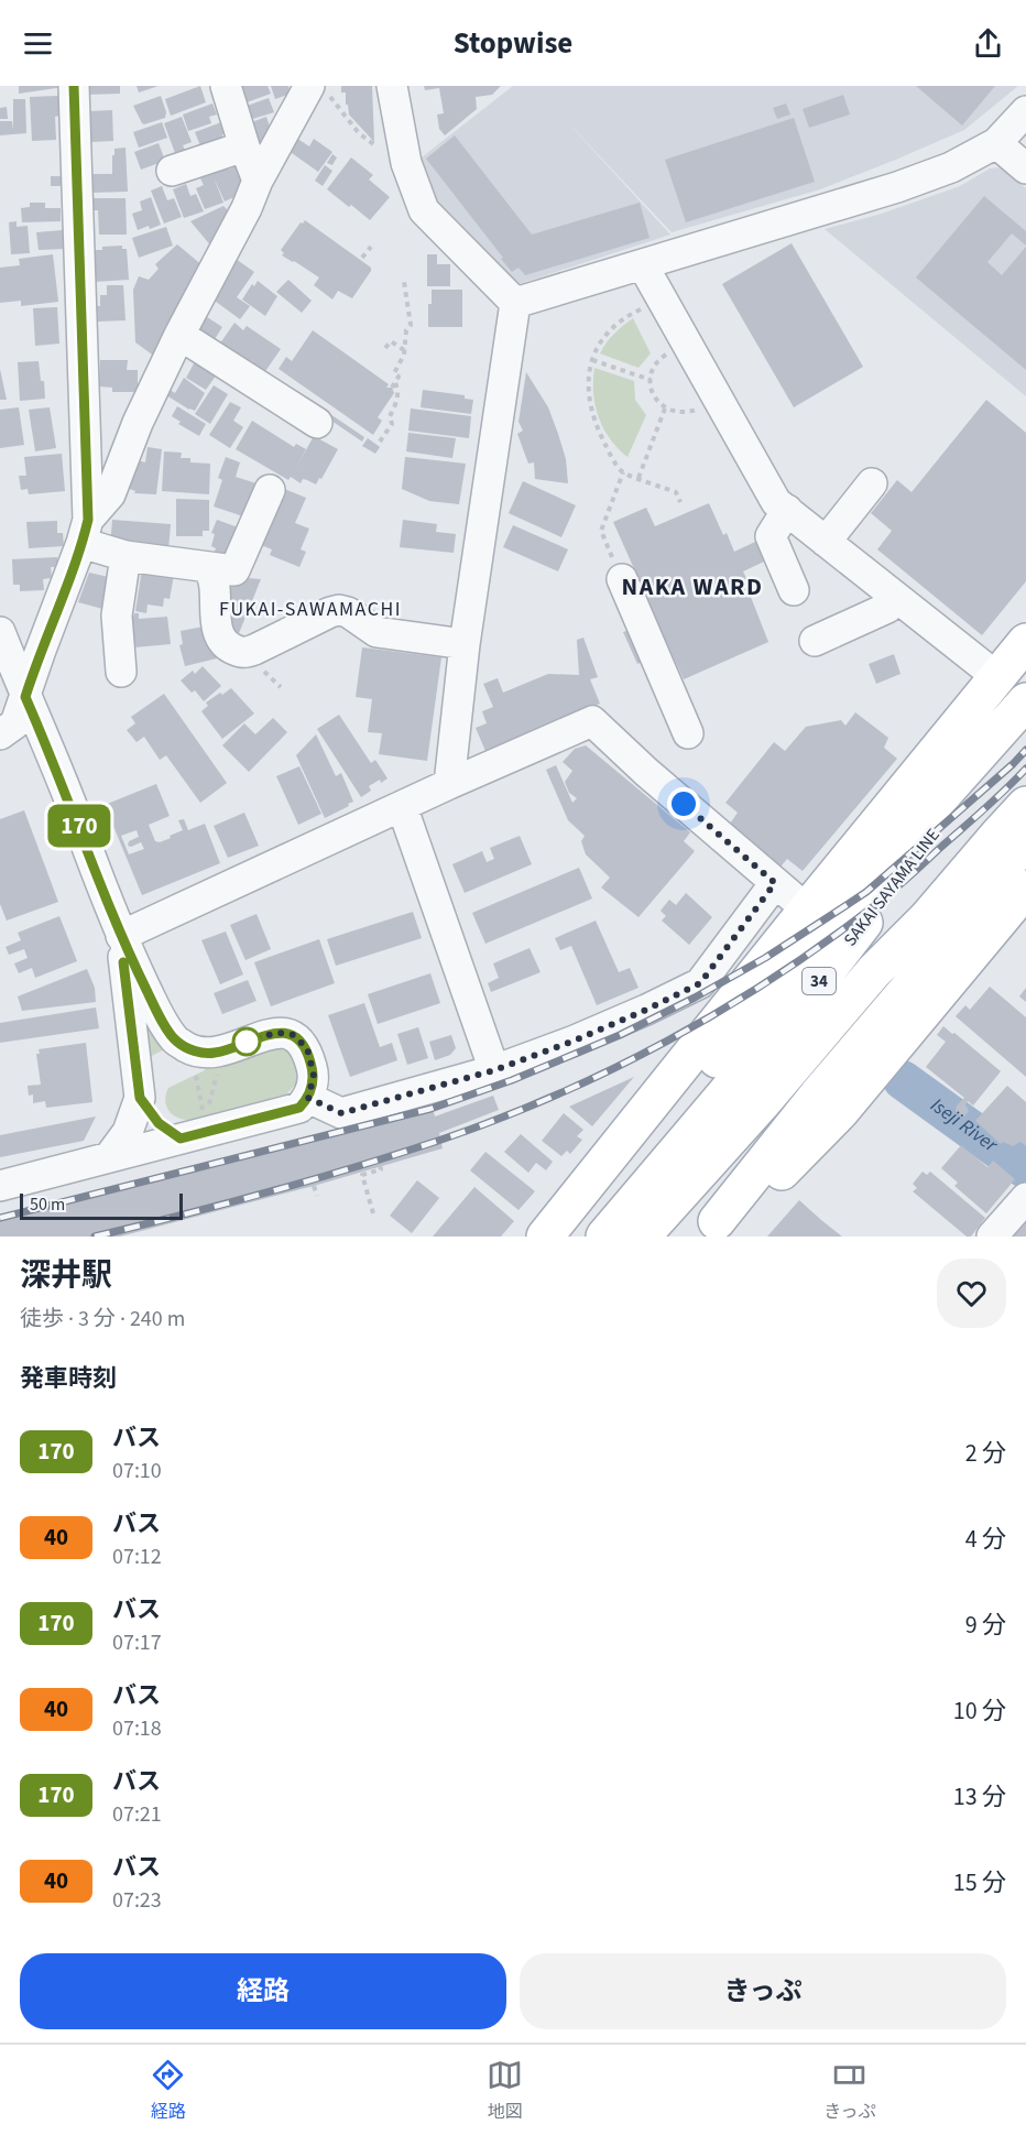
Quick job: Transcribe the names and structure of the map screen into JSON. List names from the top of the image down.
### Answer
{
  "streets": {
    "main road": ["SAKAI SAYAMA LINE", "34"]
  },
  "districts": ["NAKA WARD", "FUKAI-SAWAMACHI"],
  "water": ["Iseji River"],
  "lines": ["bus line 170"],
  "scale_bar": "50 m",
  "page": {
    "header": "Stopwise",
    "on_map": "170",
    "scale": "50 m",
    "heading": [
      ["深井駅", "徒歩 · 3 分 · 240 m"],
      "発車時刻"
    ],
    "list": [
      {
        "mark": "170",
        "name": "バス",
        "note": "07:10",
        "value": "2 分"
      },
      {
        "mark": "40",
        "name": "バス",
        "note": "07:12",
        "value": "4 分"
      },
      {
        "mark": "170",
        "name": "バス",
        "note": "07:17",
        "value": "9 分"
      },
      {
        "mark": "40",
        "name": "バス",
        "note": "07:18",
        "value": "10 分"
      },
      {
        "mark": "170",
        "name": "バス",
        "note": "07:21",
        "value": "13 分"
      },
      {
        "mark": "40",
        "name": "バス",
        "note": "07:23",
        "value": "15 分"
      }
    ],
    "buttons": ["経路", "きっぷ"],
    "tabs": ["経路", "地図", "きっぷ"]
  }
}
